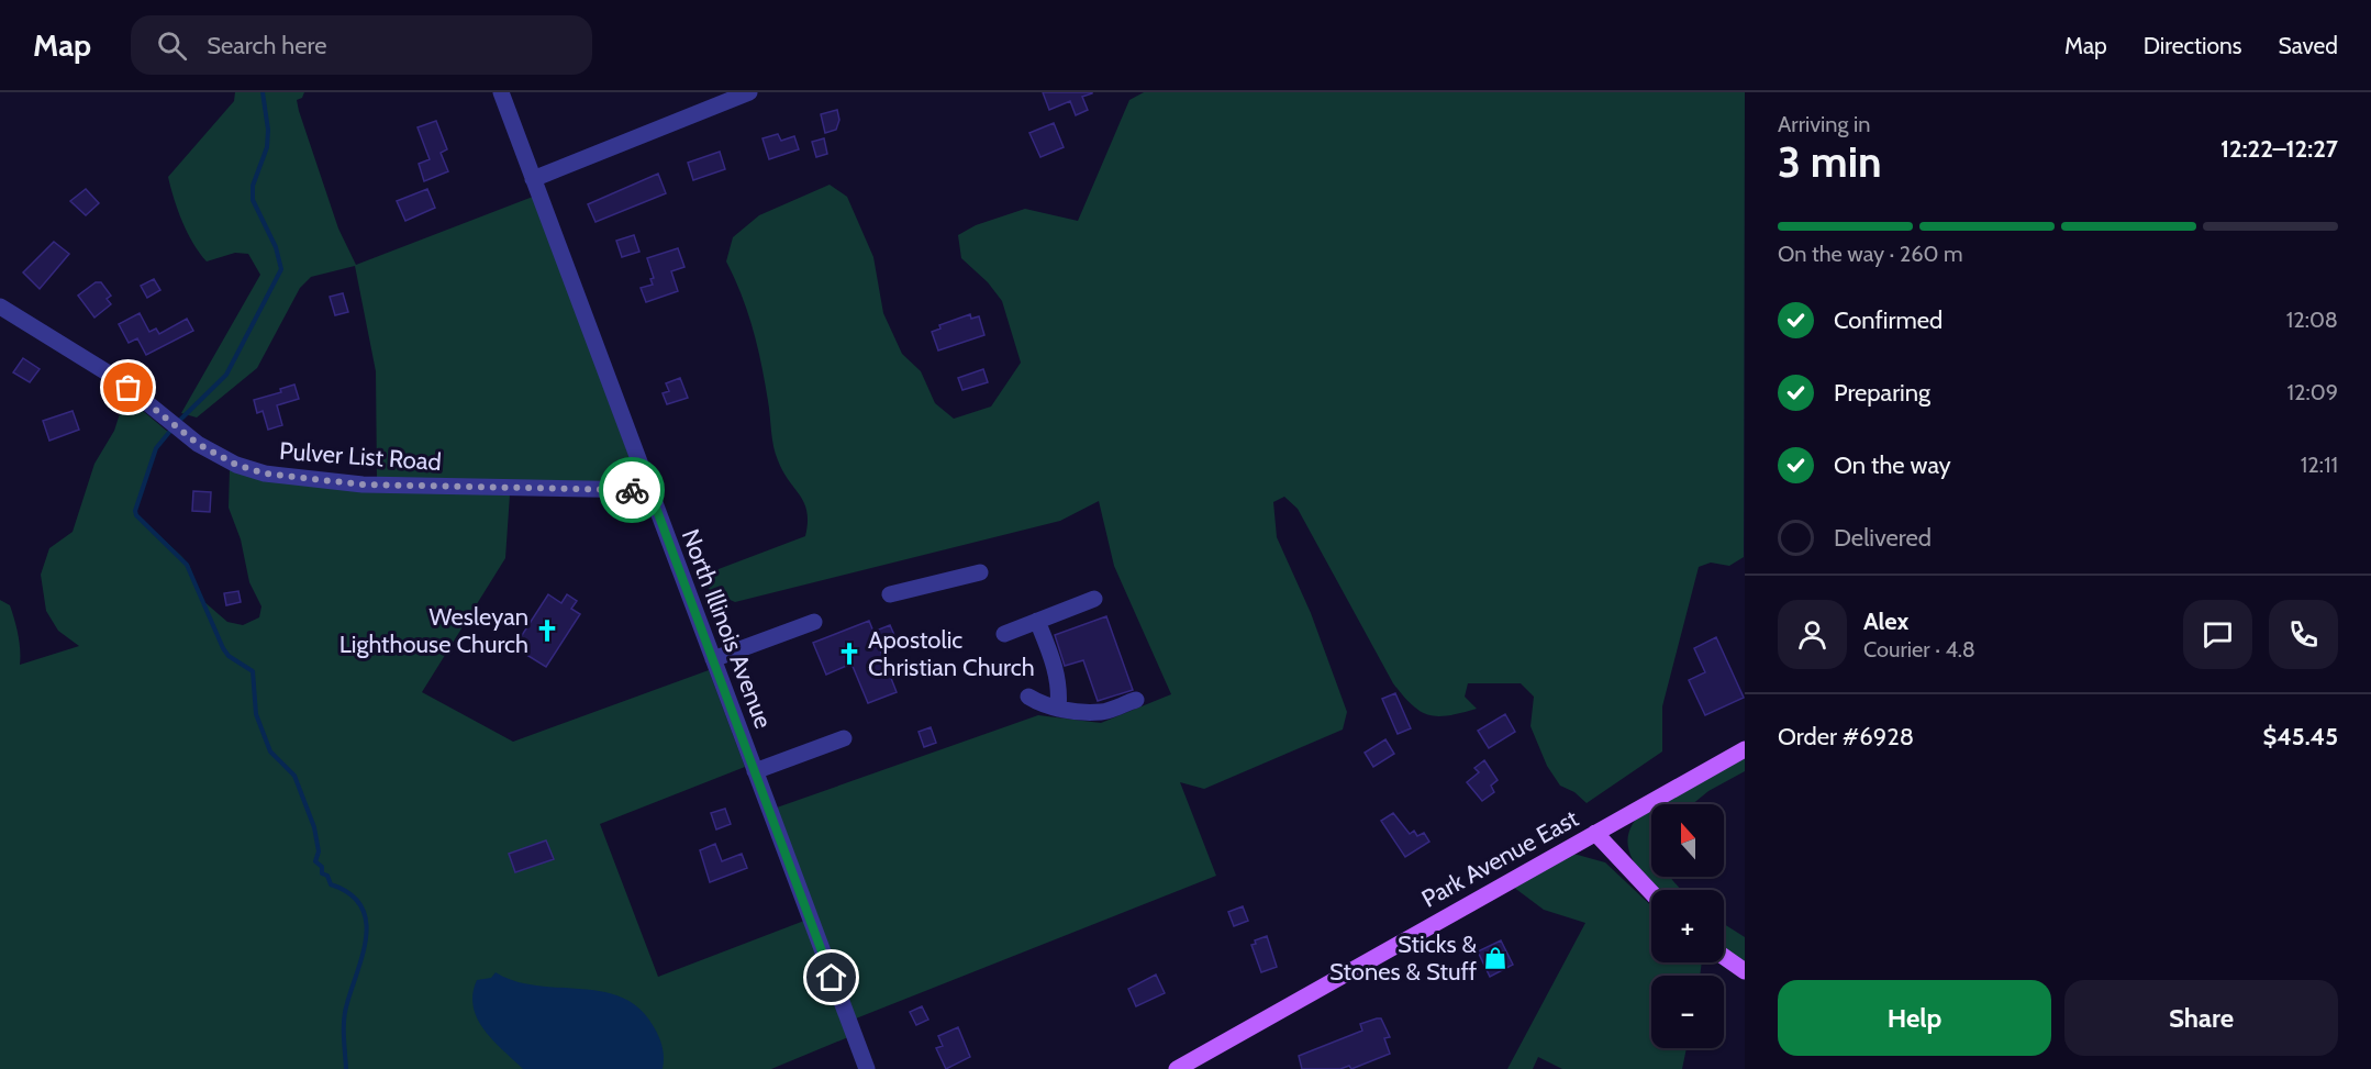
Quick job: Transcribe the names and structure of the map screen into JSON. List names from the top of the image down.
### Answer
{
  "streets": {
    "main road": ["Park Avenue East"],
    "street": ["Pulver List Road", "North Illinois Avenue"]
  },
  "crossings": [
    ["Pulver List Road", "North Illinois Avenue"]
  ],
  "places": {
    "church": ["Wesleyan Lighthouse Church", "Apostolic Christian Church"],
    "shop": ["Sticks & Stones & Stuff"]
  },
  "north": "top",
  "page": {
    "header": "Map",
    "search": "Search here",
    "nav": ["Map", "Directions", "Saved"],
    "heading": ["3 min", "Arriving in", "12:22–12:27"],
    "panel": [
      "Alex",
      "Courier · 4.8",
      "Order #6928",
      "$45.45"
    ],
    "bar": "On the way · 260 m",
    "list": [
      ["Confirmed", "12:08"],
      ["Preparing", "12:09"],
      ["On the way", "12:11"],
      "Delivered"
    ],
    "map_buttons": ["+", "−"],
    "buttons": ["Help", "Share"]
  }
}
